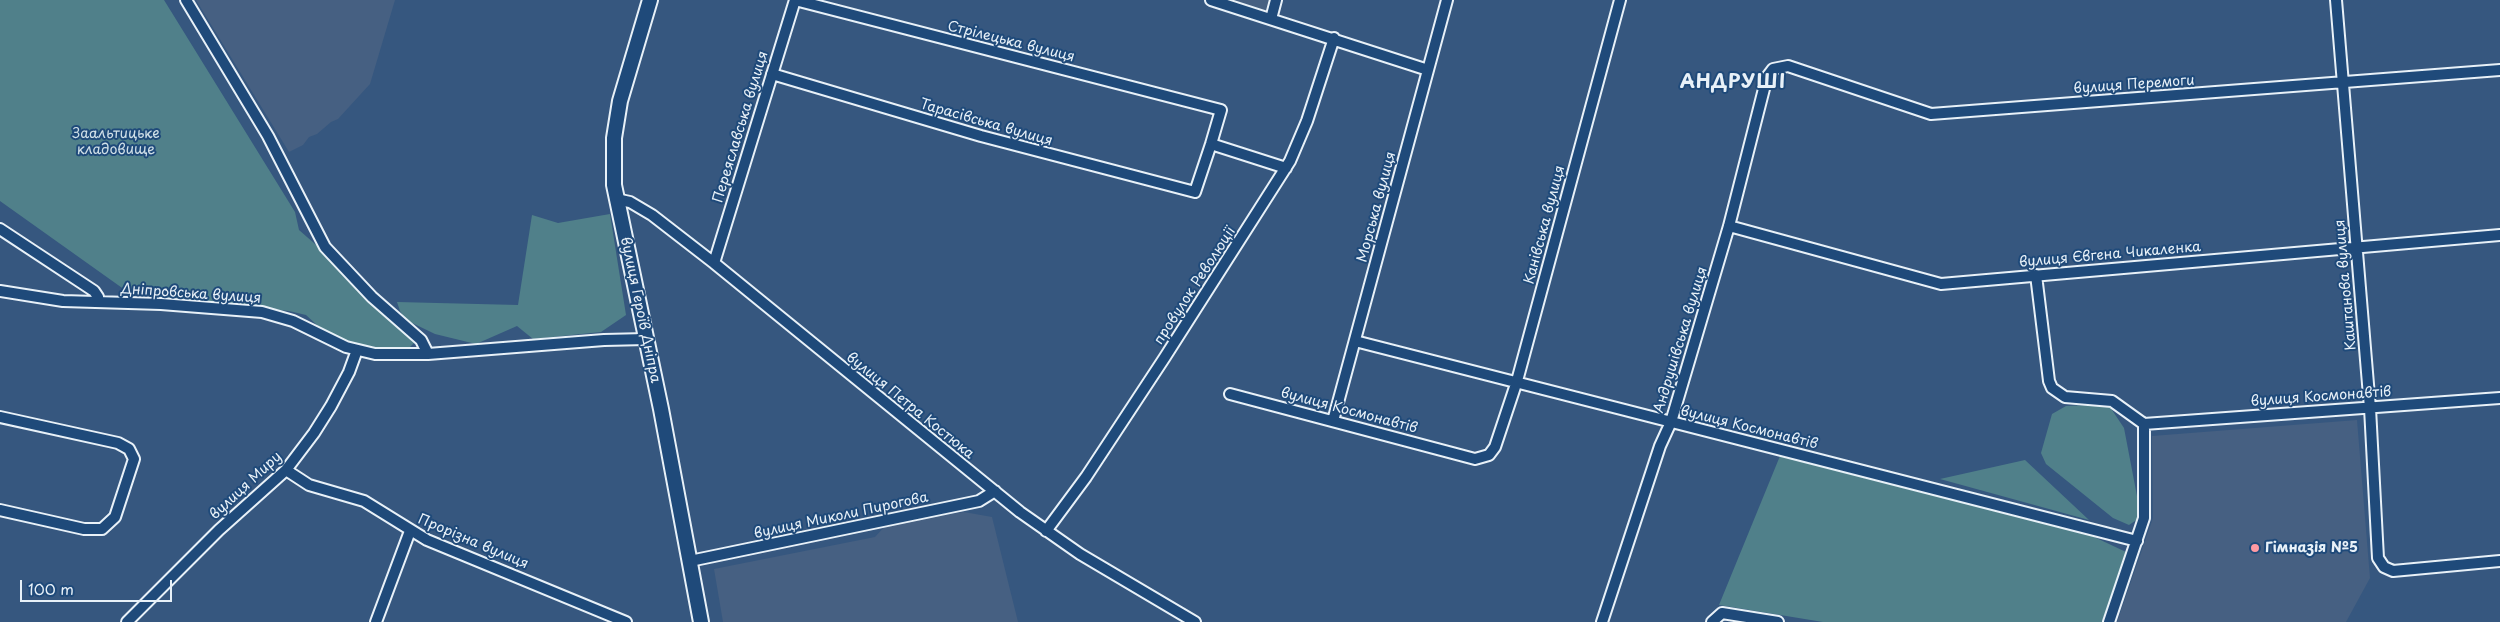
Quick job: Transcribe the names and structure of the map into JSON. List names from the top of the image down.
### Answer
{
  "streets": {
    "main road": ["вулиця Героїв Дніпра"],
    "street": [
      "Стрілецька вулиця",
      "вулиця Перемоги",
      "Тарасівська вулиця",
      "Переяславська вулиця",
      "Морська вулиця",
      "Канівська вулиця",
      "вулиця Євгена Чикаленка",
      "Каштанова вулиця",
      "провулок Революції",
      "Дніпровська вулиця",
      "Андрушівська вулиця",
      "вулиця Космонавтів",
      "вулиця Петра Костюка",
      "вулиця Миру",
      "вулиця Миколи Пирогова",
      "Прорізна вулиця"
    ]
  },
  "crossings": [
    ["Стрілецька вулиця", "Тарасівська вулиця"],
    ["Стрілецька вулиця", "Переяславська вулиця"],
    ["вулиця Перемоги", "Каштанова вулиця"],
    ["вулиця Перемоги", "Андрушівська вулиця"],
    ["Тарасівська вулиця", "Переяславська вулиця"],
    ["Переяславська вулиця", "вулиця Петра Костюка"],
    ["Морська вулиця", "вулиця Космонавтів"],
    ["Канівська вулиця", "вулиця Космонавтів"],
    ["вулиця Євгена Чикаленка", "Каштанова вулиця"],
    ["вулиця Євгена Чикаленка", "Андрушівська вулиця"],
    ["Каштанова вулиця", "вулиця Космонавтів"],
    ["провулок Революції", "вулиця Петра Костюка"],
    ["Дніпровська вулиця", "вулиця Героїв Дніпра"],
    ["Дніпровська вулиця", "вулиця Миру"],
    ["вулиця Героїв Дніпра", "вулиця Петра Костюка"],
    ["вулиця Героїв Дніпра", "вулиця Миколи Пирогова"],
    ["Андрушівська вулиця", "вулиця Космонавтів"],
    ["вулиця Петра Костюка", "вулиця Миколи Пирогова"],
    ["вулиця Миру", "Прорізна вулиця"]
  ],
  "districts": ["АНДРУШІ"],
  "parks": ["Заальтицьке кладовище"],
  "places": ["Гімназія №5"],
  "scale_bar": "100 m"
}
